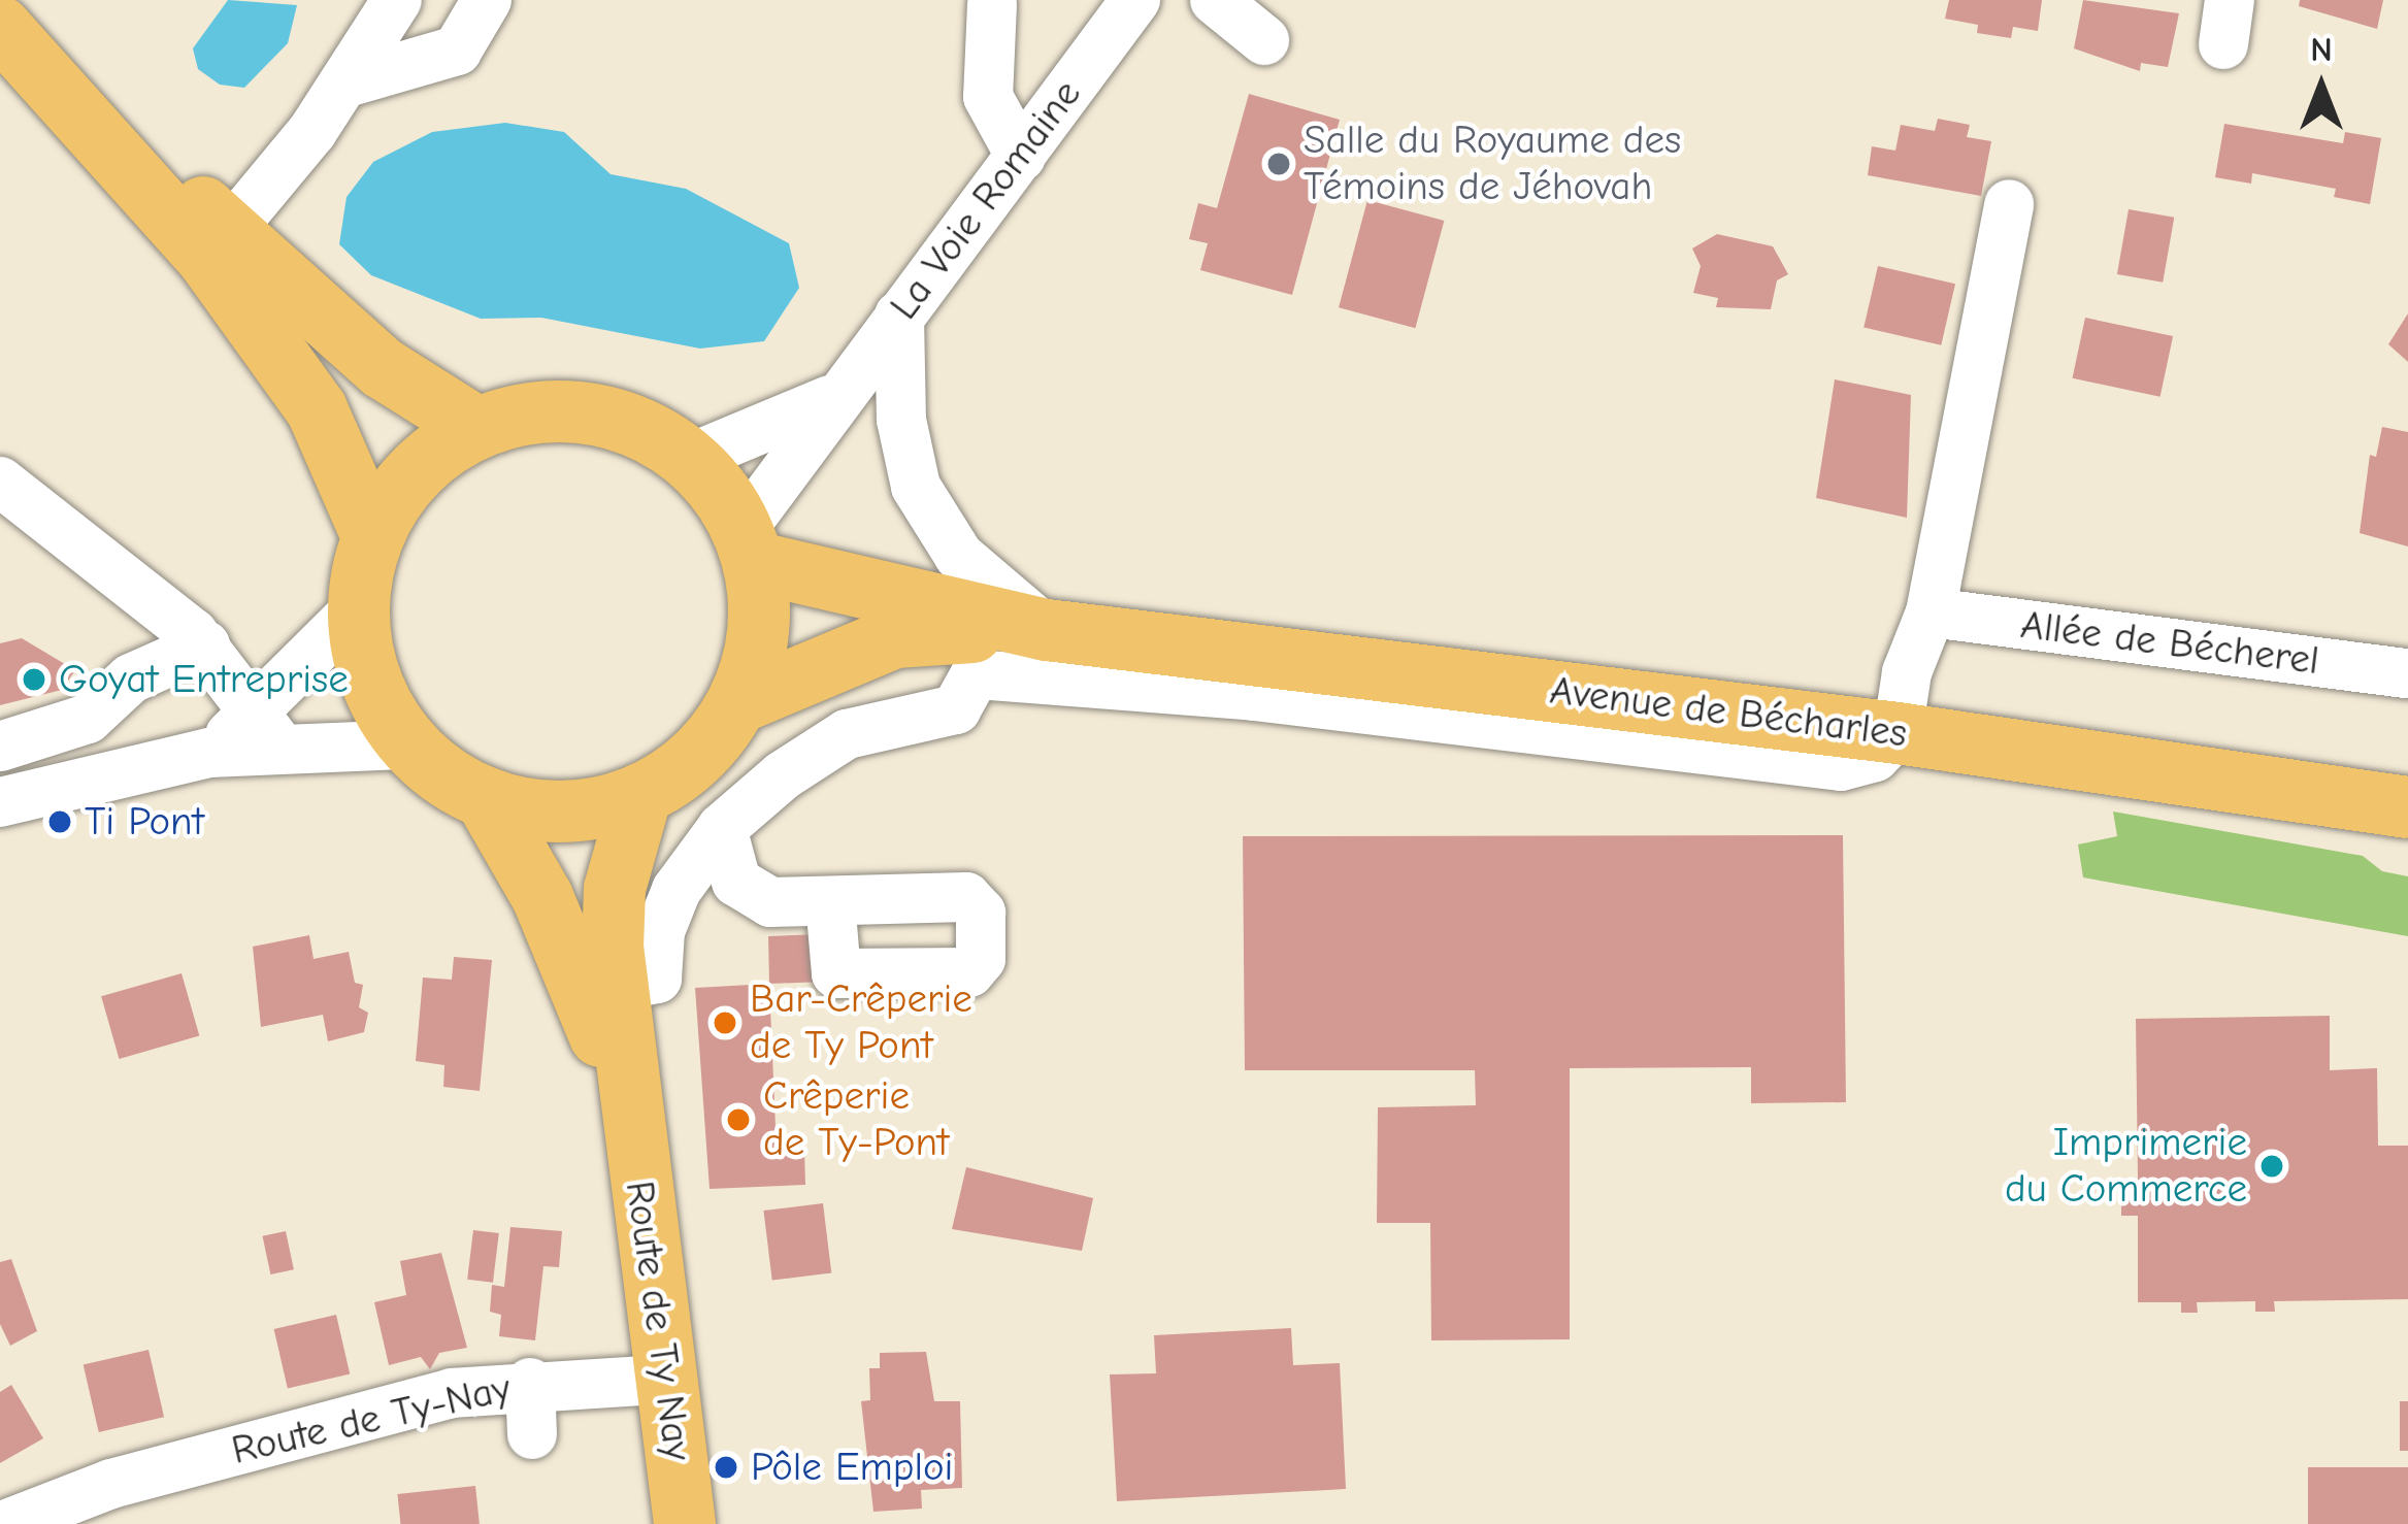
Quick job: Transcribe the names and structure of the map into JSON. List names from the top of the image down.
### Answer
{
  "streets": {
    "main road": ["Avenue de Bécharles", "Route de Ty Nay"],
    "street": ["La Voie Romaine", "Allée de Bécherel", "Route de Ty-Nay"]
  },
  "crossings": [
    ["La Voie Romaine", "Avenue de Bécharles"],
    ["La Voie Romaine", "Route de Ty Nay"],
    ["Avenue de Bécharles", "Route de Ty Nay"],
    ["Route de Ty Nay", "Route de Ty-Nay"]
  ],
  "places": [
    "Salle du Royaume des Témoins de Jéhovah",
    "Goyat Entreprise",
    "Ti Pont",
    "Bar-Crêperie de Ty Pont",
    "Crêperie de Ty-Pont",
    "Imprimerie du Commerce",
    "Pôle Emploi"
  ],
  "north": "top"
}
